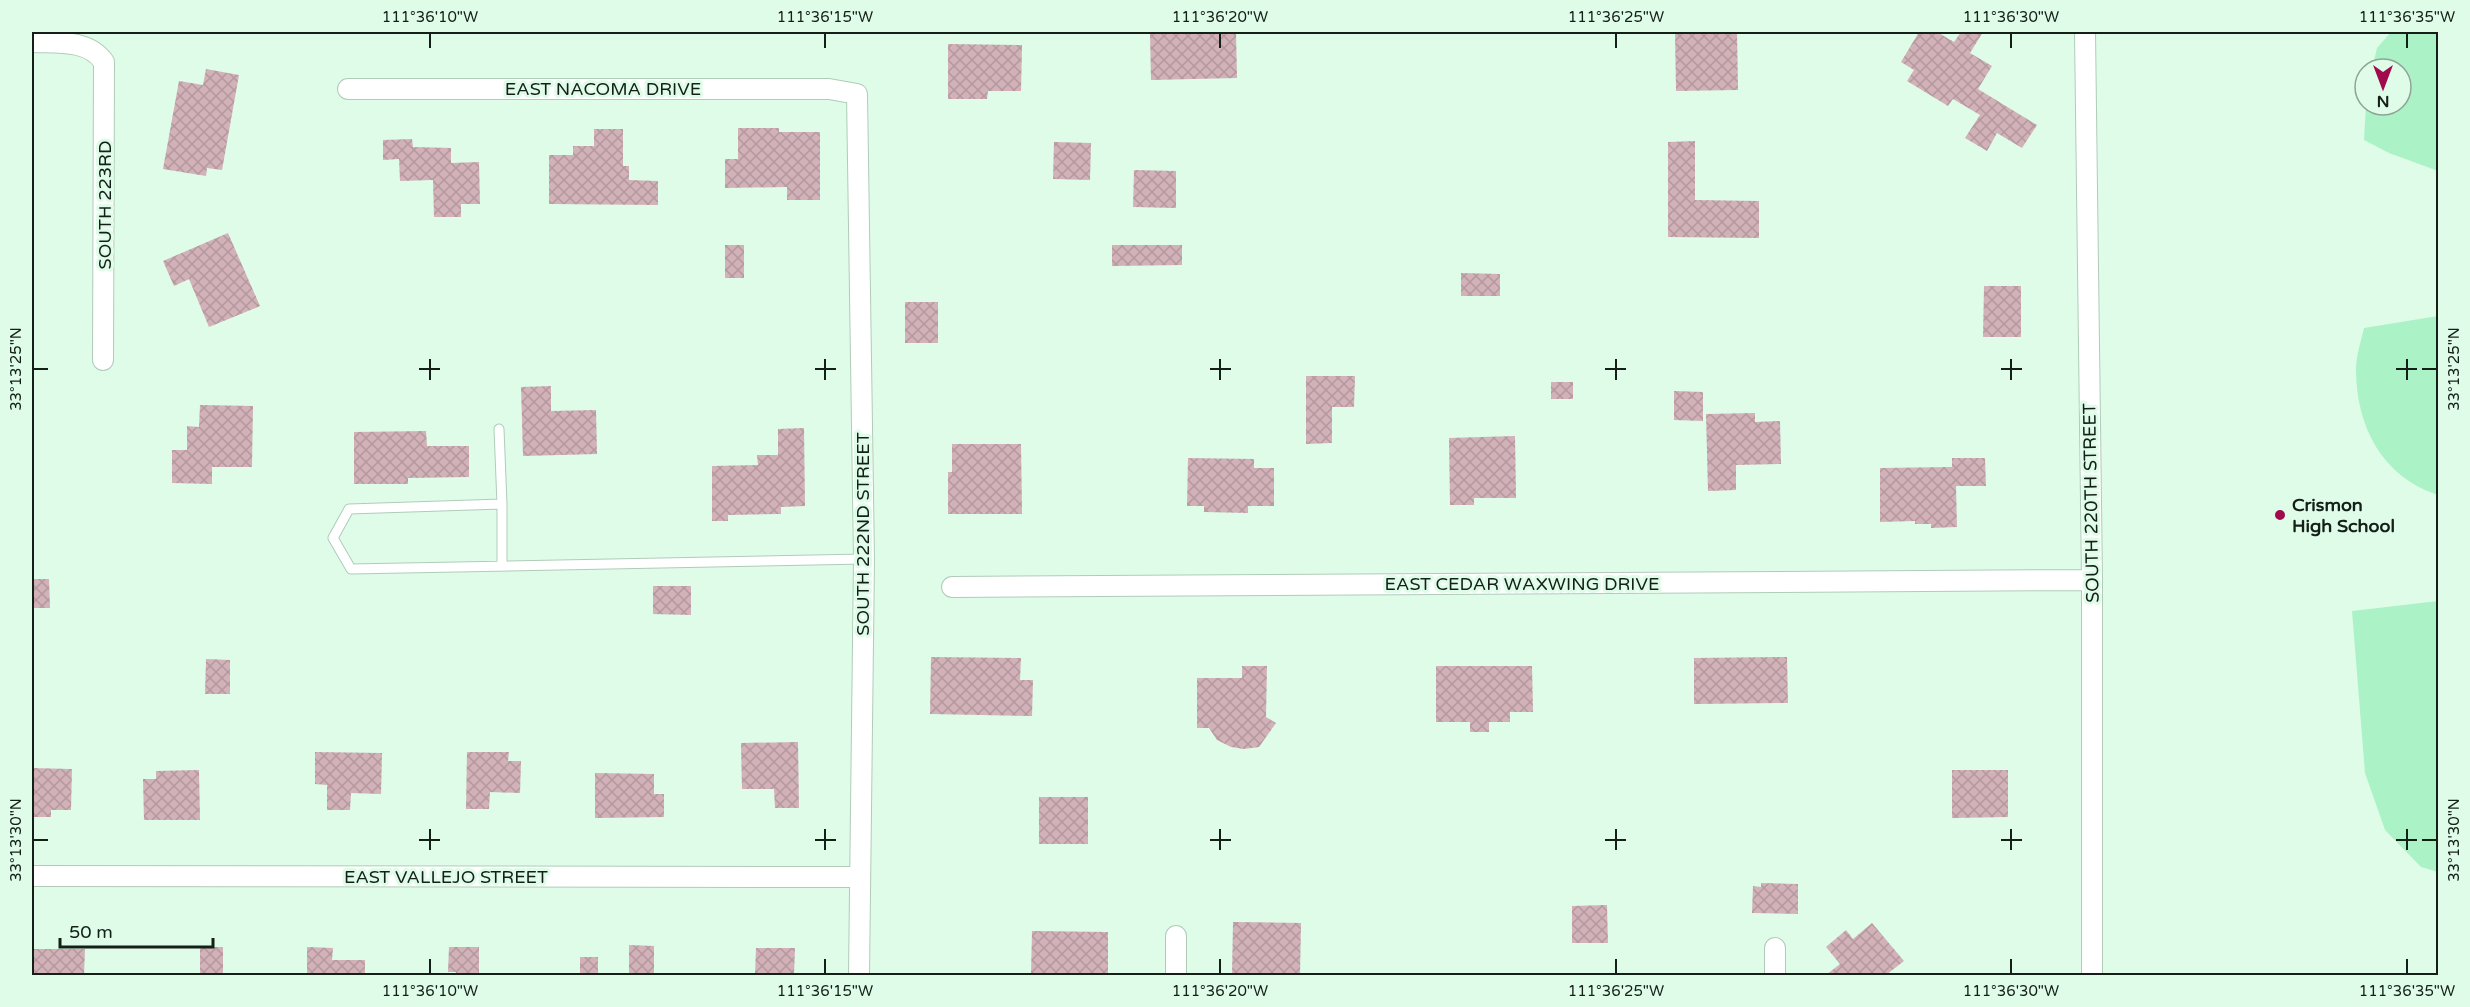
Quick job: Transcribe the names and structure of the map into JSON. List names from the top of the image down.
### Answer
{
  "streets": {
    "street": [
      "EAST NACOMA DRIVE",
      "SOUTH 223RD",
      "SOUTH 220TH STREET",
      "SOUTH 222ND STREET",
      "EAST CEDAR WAXWING DRIVE",
      "EAST VALLEJO STREET"
    ]
  },
  "crossings": [
    ["EAST NACOMA DRIVE", "SOUTH 222ND STREET"],
    ["SOUTH 220TH STREET", "EAST CEDAR WAXWING DRIVE"],
    ["SOUTH 222ND STREET", "EAST VALLEJO STREET"]
  ],
  "places": ["Crismon High School"],
  "scale_bar": "50 m",
  "north": "bottom",
  "coordinates": [
    "111°36'10\"W",
    "111°36'15\"W",
    "111°36'20\"W",
    "111°36'25\"W",
    "111°36'30\"W",
    "111°36'35\"W",
    "33°13'25\"N",
    "33°13'30\"N"
  ]
}
